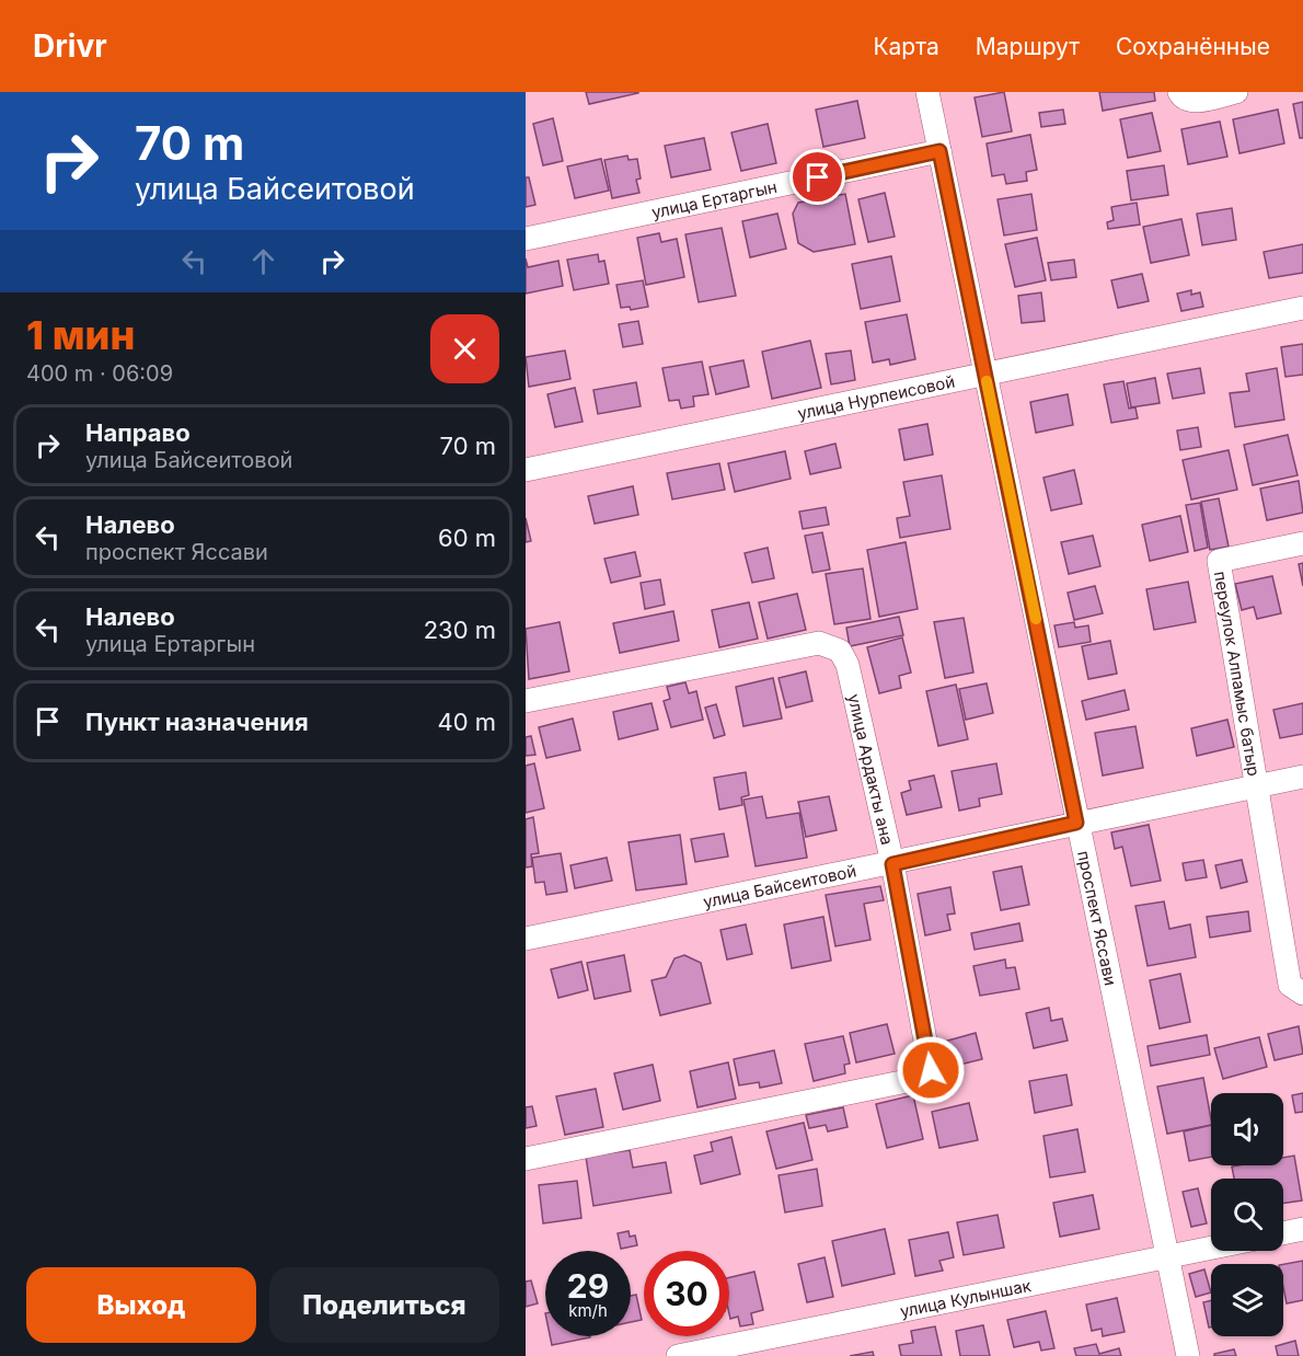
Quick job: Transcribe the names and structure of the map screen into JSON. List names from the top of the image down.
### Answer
{
  "streets": {
    "street": [
      "улица Ертаргын",
      "улица Нурпеисовой",
      "переулок Алпамыс батыр",
      "улица Ардакты ана",
      "улица Байсеитовой",
      "проспект Яссави",
      "улица Кулыншак"
    ]
  },
  "crossings": [
    ["улица Ертаргын", "проспект Яссави"],
    ["улица Нурпеисовой", "проспект Яссави"],
    ["переулок Алпамыс батыр", "улица Байсеитовой"],
    ["улица Ардакты ана", "улица Байсеитовой"],
    ["улица Байсеитовой", "проспект Яссави"],
    ["проспект Яссави", "улица Кулыншак"]
  ],
  "page": {
    "header": "Drivr",
    "nav": ["Карта", "Маршрут", "Сохранённые"],
    "turn": ["70 m", "улица Байсеитовой"],
    "heading": ["1 мин", "400 m · 06:09"],
    "list": [
      {
        "name": "Направо",
        "note": "улица Байсеитовой",
        "value": "70 m"
      },
      {
        "name": "Налево",
        "note": "проспект Яссави",
        "value": "60 m"
      },
      {
        "name": "Налево",
        "note": "улица Ертаргын",
        "value": "230 m"
      },
      {
        "name": "Пункт назначения",
        "value": "40 m"
      }
    ],
    "speed": "29 km/h",
    "limit": "30",
    "buttons": ["Выход", "Поделиться"]
  }
}
